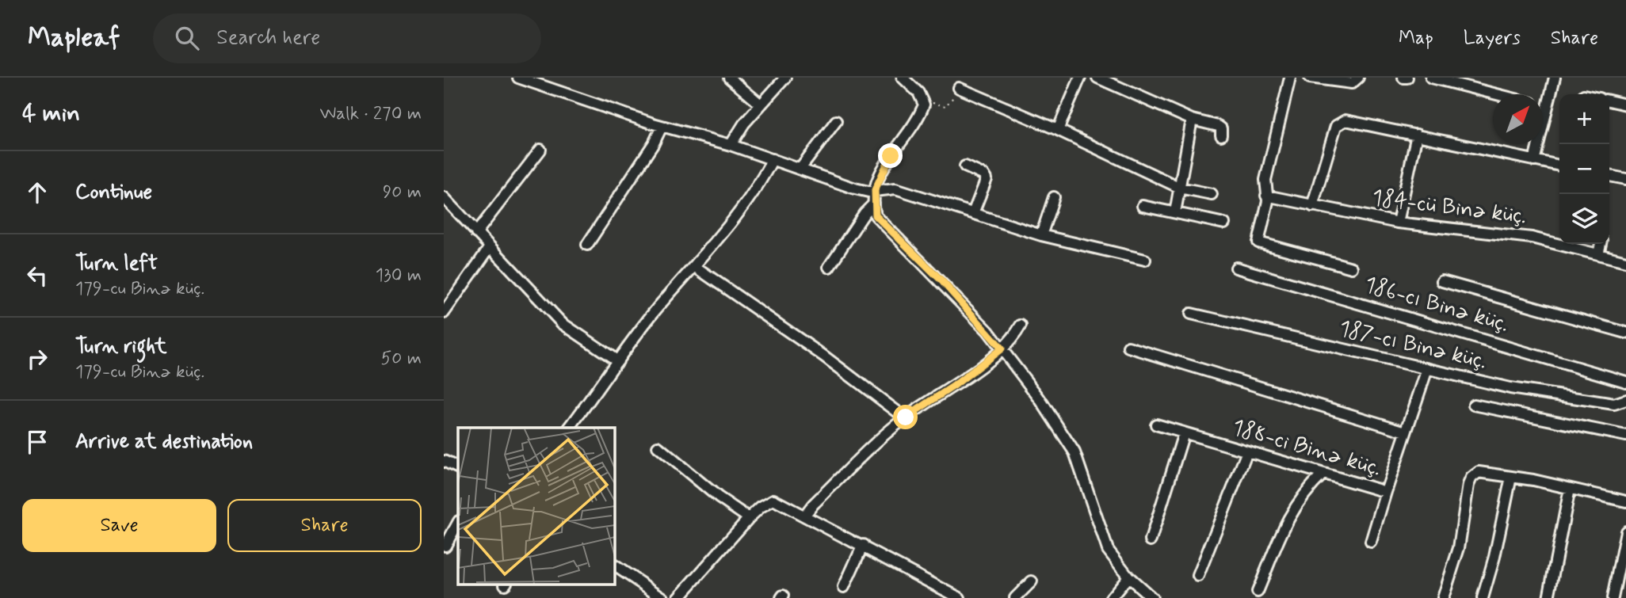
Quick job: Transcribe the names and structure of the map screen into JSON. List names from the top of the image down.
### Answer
{
  "streets": {
    "street": [
      "184-cü Binə küç.",
      "186-cı Binə küç.",
      "187-cı Binə küç.",
      "188-ci Binə küç."
    ]
  },
  "crossings": [
    ["187-cı Binə küç.", "188-ci Binə küç."]
  ],
  "north": "top right",
  "page": {
    "header": "Mapleaf",
    "search": "Search here",
    "nav": ["Map", "Layers", "Share"],
    "heading": ["4 min", "Walk · 270 m"],
    "map_buttons": ["+", "−"],
    "list": [
      ["Continue", "90 m"],
      ["Turn left", "179-cu Binə küç.", "130 m"],
      ["Turn right", "179-cu Binə küç.", "50 m"],
      "Arrive at destination"
    ],
    "buttons": ["Save", "Share"]
  }
}
